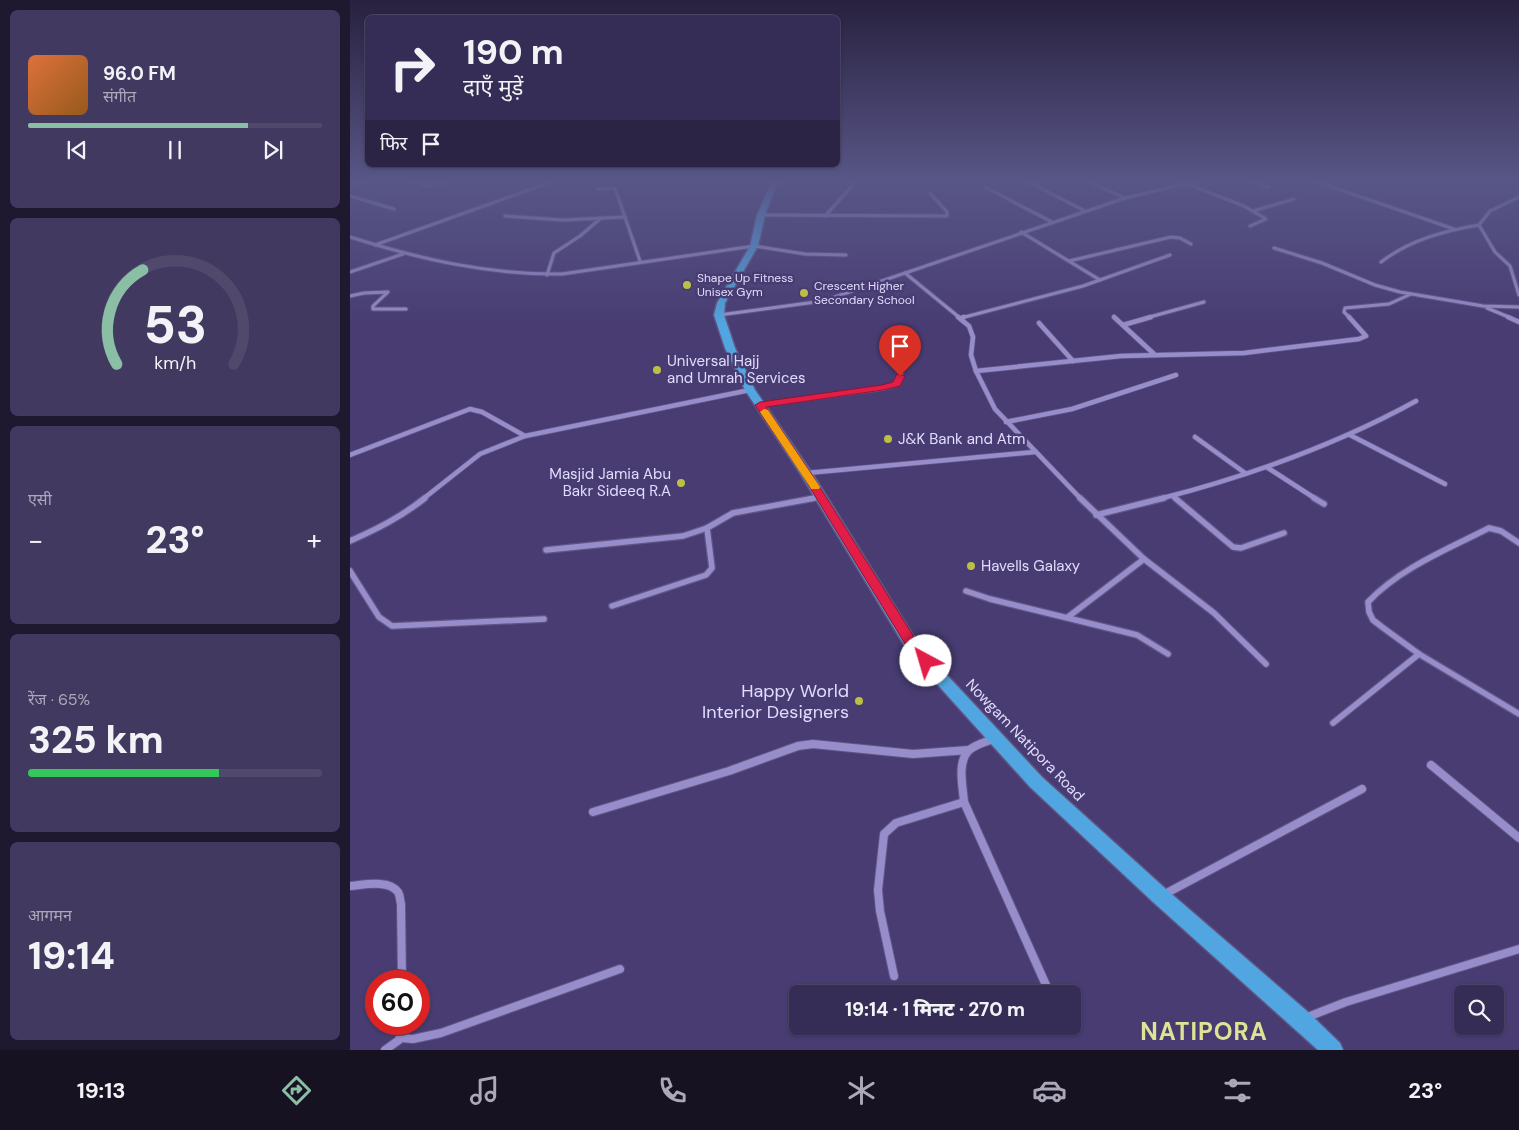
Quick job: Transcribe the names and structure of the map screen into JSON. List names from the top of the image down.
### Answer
{
  "streets": {
    "main road": ["Nowgam Natipora Road"]
  },
  "districts": ["NATIPORA"],
  "places": [
    "Shape Up Fitness Unisex Gym",
    "Crescent Higher Secondary School",
    "Universal Hajj and Umrah Services",
    "J&K Bank and Atm",
    "Masjid Jamia Abu Bakr Sideeq R.A",
    "Havells Galaxy",
    "Happy World Interior Designers"
  ],
  "page": {
    "turn": ["190 m", "दाएँ मुड़ें"],
    "song": ["96.0 FM", "संगीत"],
    "then": "फिर",
    "tile": [
      "एसी",
      ["रेंज · 65%", "325 km"],
      ["आगमन", "19:14"]
    ],
    "heat": ["−", "23°", "+"],
    "limit": "60",
    "trip": "19:14 · 1 मिनट · 270 m",
    "tabs": ["19:13", "23°"],
    "gauge": ["53", "km/h"]
  }
}
